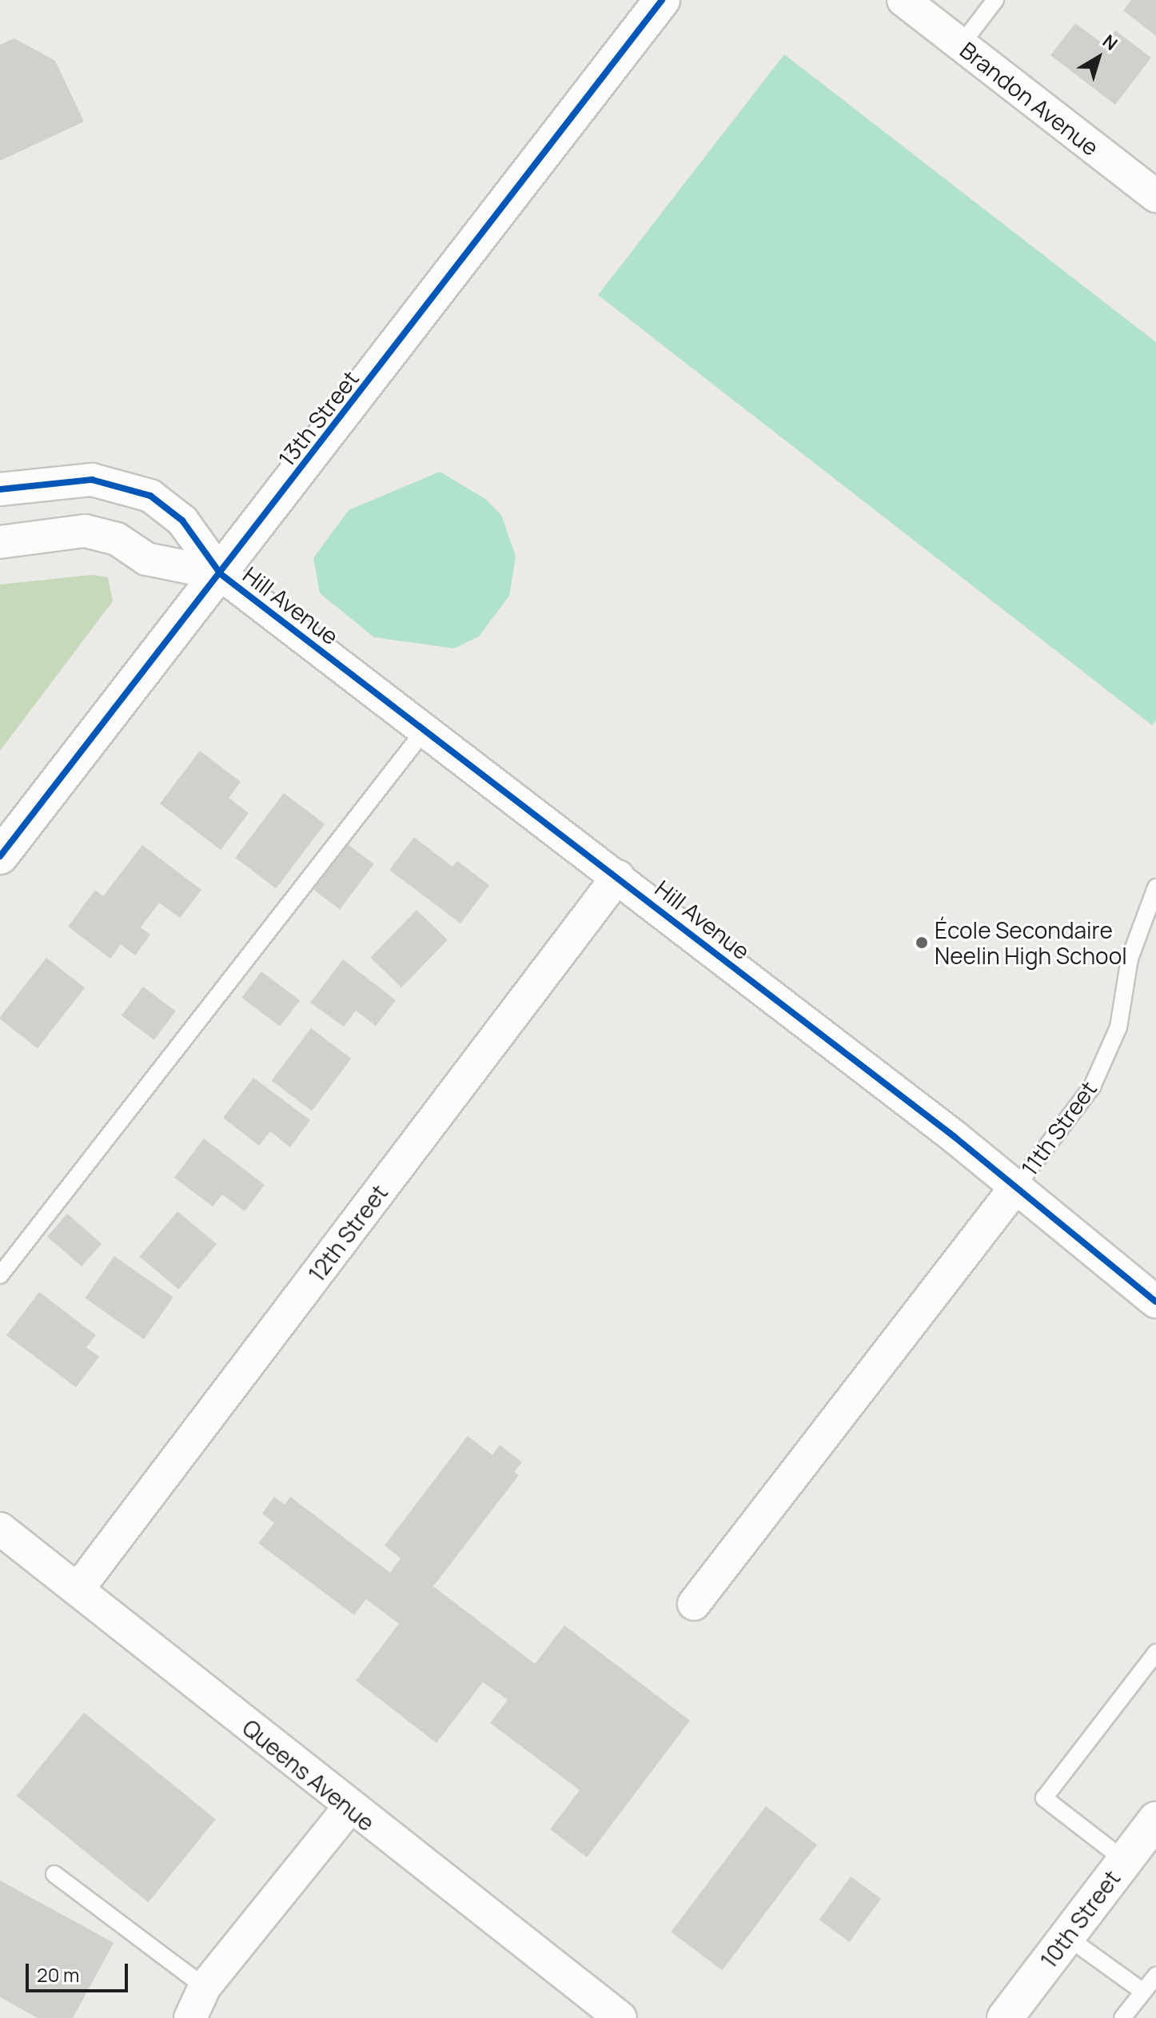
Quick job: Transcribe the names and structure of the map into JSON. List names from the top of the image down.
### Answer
{
  "streets": {
    "street": [
      "Brandon Avenue",
      "13th Street",
      "Hill Avenue",
      "12th Street",
      "Queens Avenue",
      "10th Street"
    ],
    "lane": ["11th Street"]
  },
  "crossings": [
    ["13th Street", "Hill Avenue"],
    ["Hill Avenue", "11th Street"],
    ["Hill Avenue", "12th Street"],
    ["12th Street", "Queens Avenue"]
  ],
  "places": ["École Secondaire Neelin High School"],
  "scale_bar": "20 m",
  "north": "top right"
}
